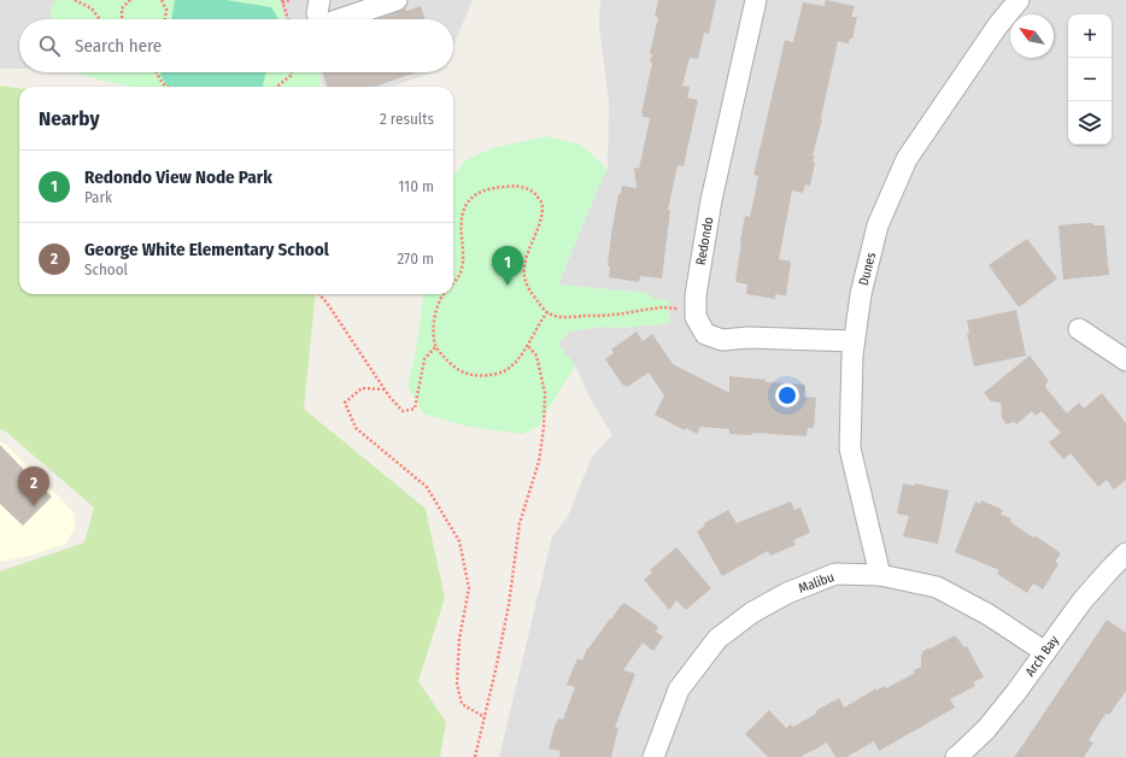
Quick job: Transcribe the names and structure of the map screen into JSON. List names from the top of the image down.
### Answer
{
  "streets": {
    "street": [
      "Redondo",
      "Dunes",
      "Malibu",
      "Arch Bay"
    ]
  },
  "crossings": [
    ["Redondo", "Dunes"],
    ["Dunes", "Malibu"],
    ["Malibu", "Arch Bay"]
  ],
  "north": "top left",
  "page": {
    "map_buttons": ["+", "−"],
    "search": "Search here",
    "heading": ["Nearby", "2 results"],
    "list": [
      {
        "mark": "1",
        "name": "Redondo View Node Park",
        "note": "Park",
        "value": "110 m"
      },
      {
        "mark": "2",
        "name": "George White Elementary School",
        "note": "School",
        "value": "270 m"
      }
    ],
    "pins": ["1", "2"]
  }
}
